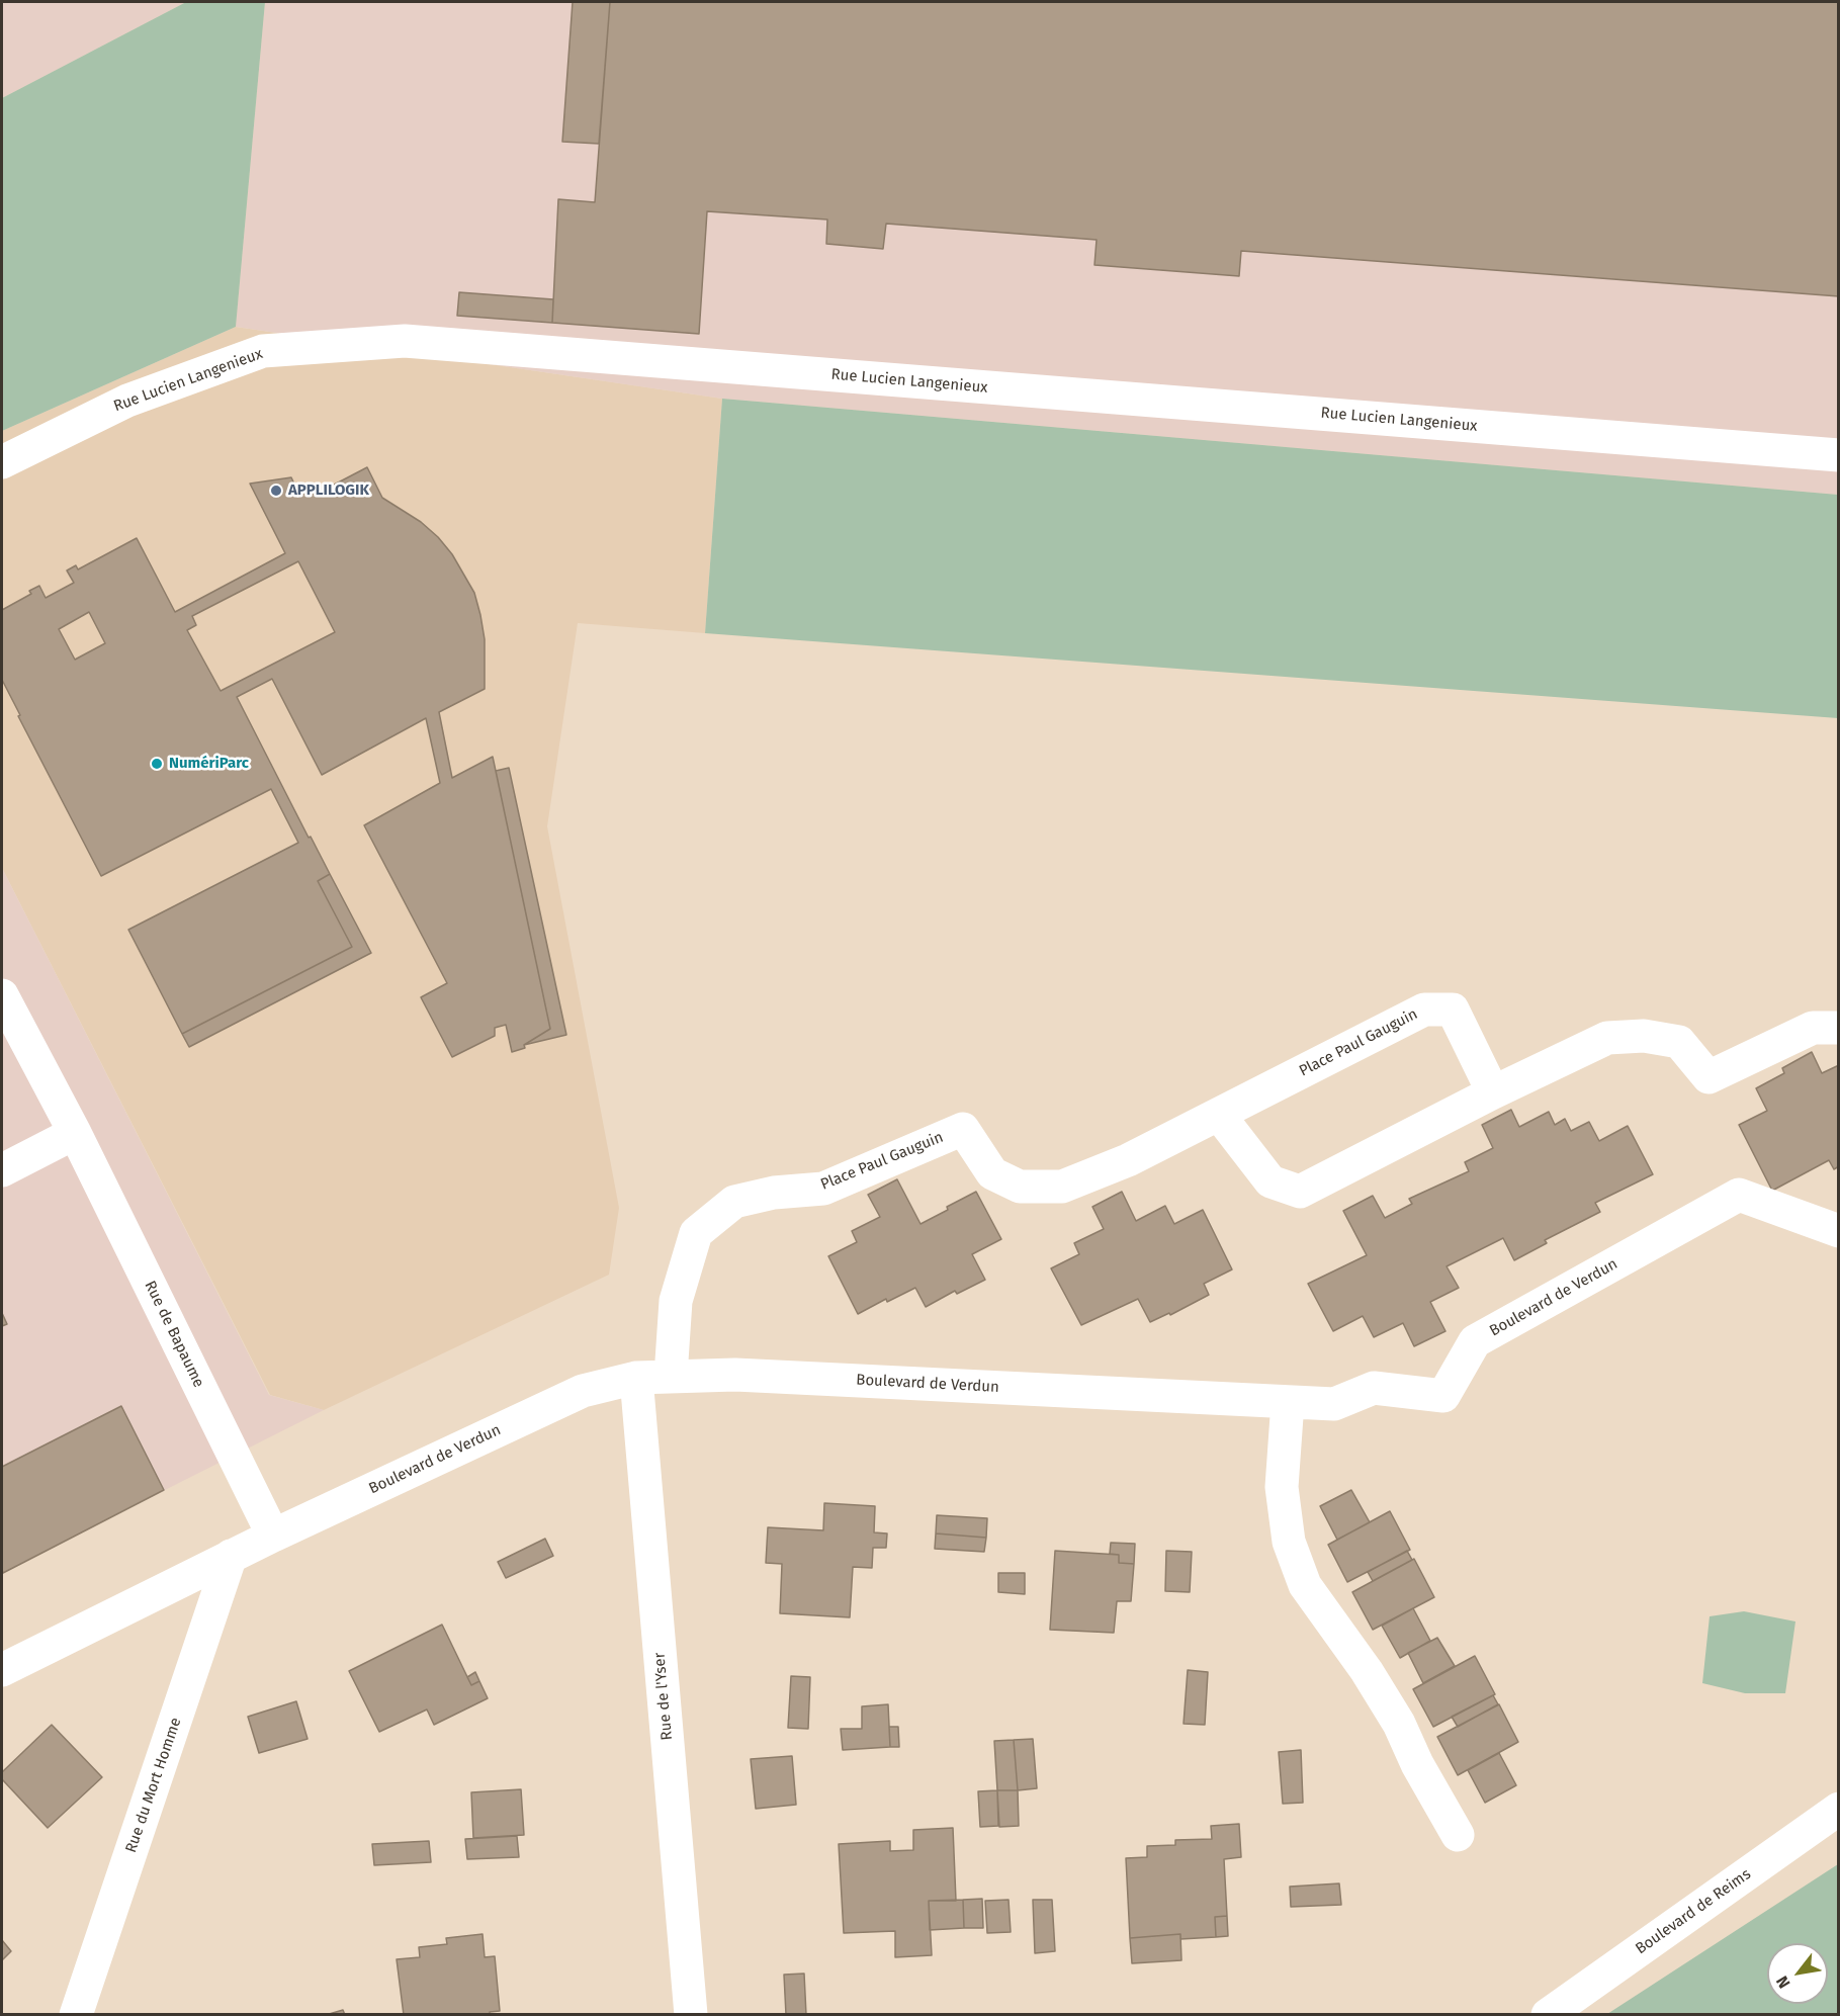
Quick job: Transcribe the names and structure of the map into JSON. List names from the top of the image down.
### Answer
{
  "streets": {
    "street": [
      "Rue Lucien Langenieux",
      "Place Paul Gauguin",
      "Boulevard de Verdun",
      "Rue de Bapaume",
      "Rue de l'Yser",
      "Rue du Mort Homme",
      "Boulevard de Reims"
    ]
  },
  "crossings": [
    ["Place Paul Gauguin", "Boulevard de Verdun"],
    ["Boulevard de Verdun", "Rue de Bapaume"],
    ["Boulevard de Verdun", "Rue de l'Yser"],
    ["Boulevard de Verdun", "Rue du Mort Homme"]
  ],
  "places": ["APPLILOGIK", "NumériParc"],
  "north": "bottom left"
}
